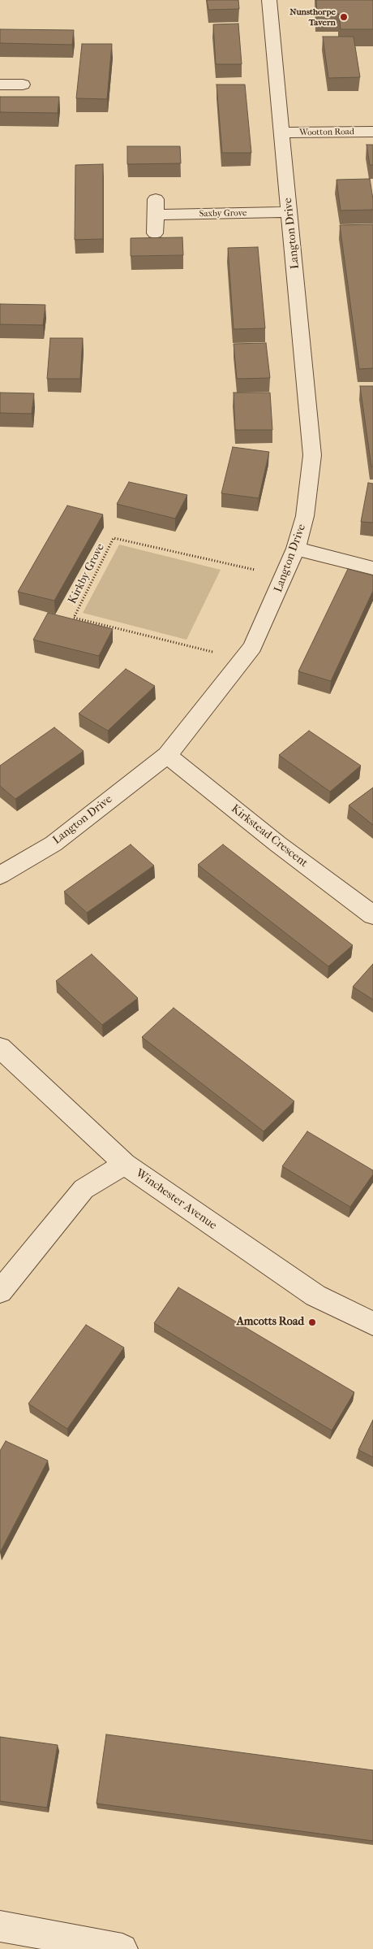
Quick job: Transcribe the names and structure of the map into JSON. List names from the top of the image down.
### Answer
{
  "streets": {
    "street": [
      "Wootton Road",
      "Saxby Grove",
      "Langton Drive",
      "Kirkstead Crescent",
      "Winchester Avenue"
    ],
    "path": ["Kirkby Grove"]
  },
  "crossings": [
    ["Wootton Road", "Langton Drive"],
    ["Saxby Grove", "Langton Drive"],
    ["Langton Drive", "Kirkby Grove"],
    ["Langton Drive", "Kirkstead Crescent"]
  ],
  "places": ["Nunsthorpe Tavern", "Amcotts Road"]
}
